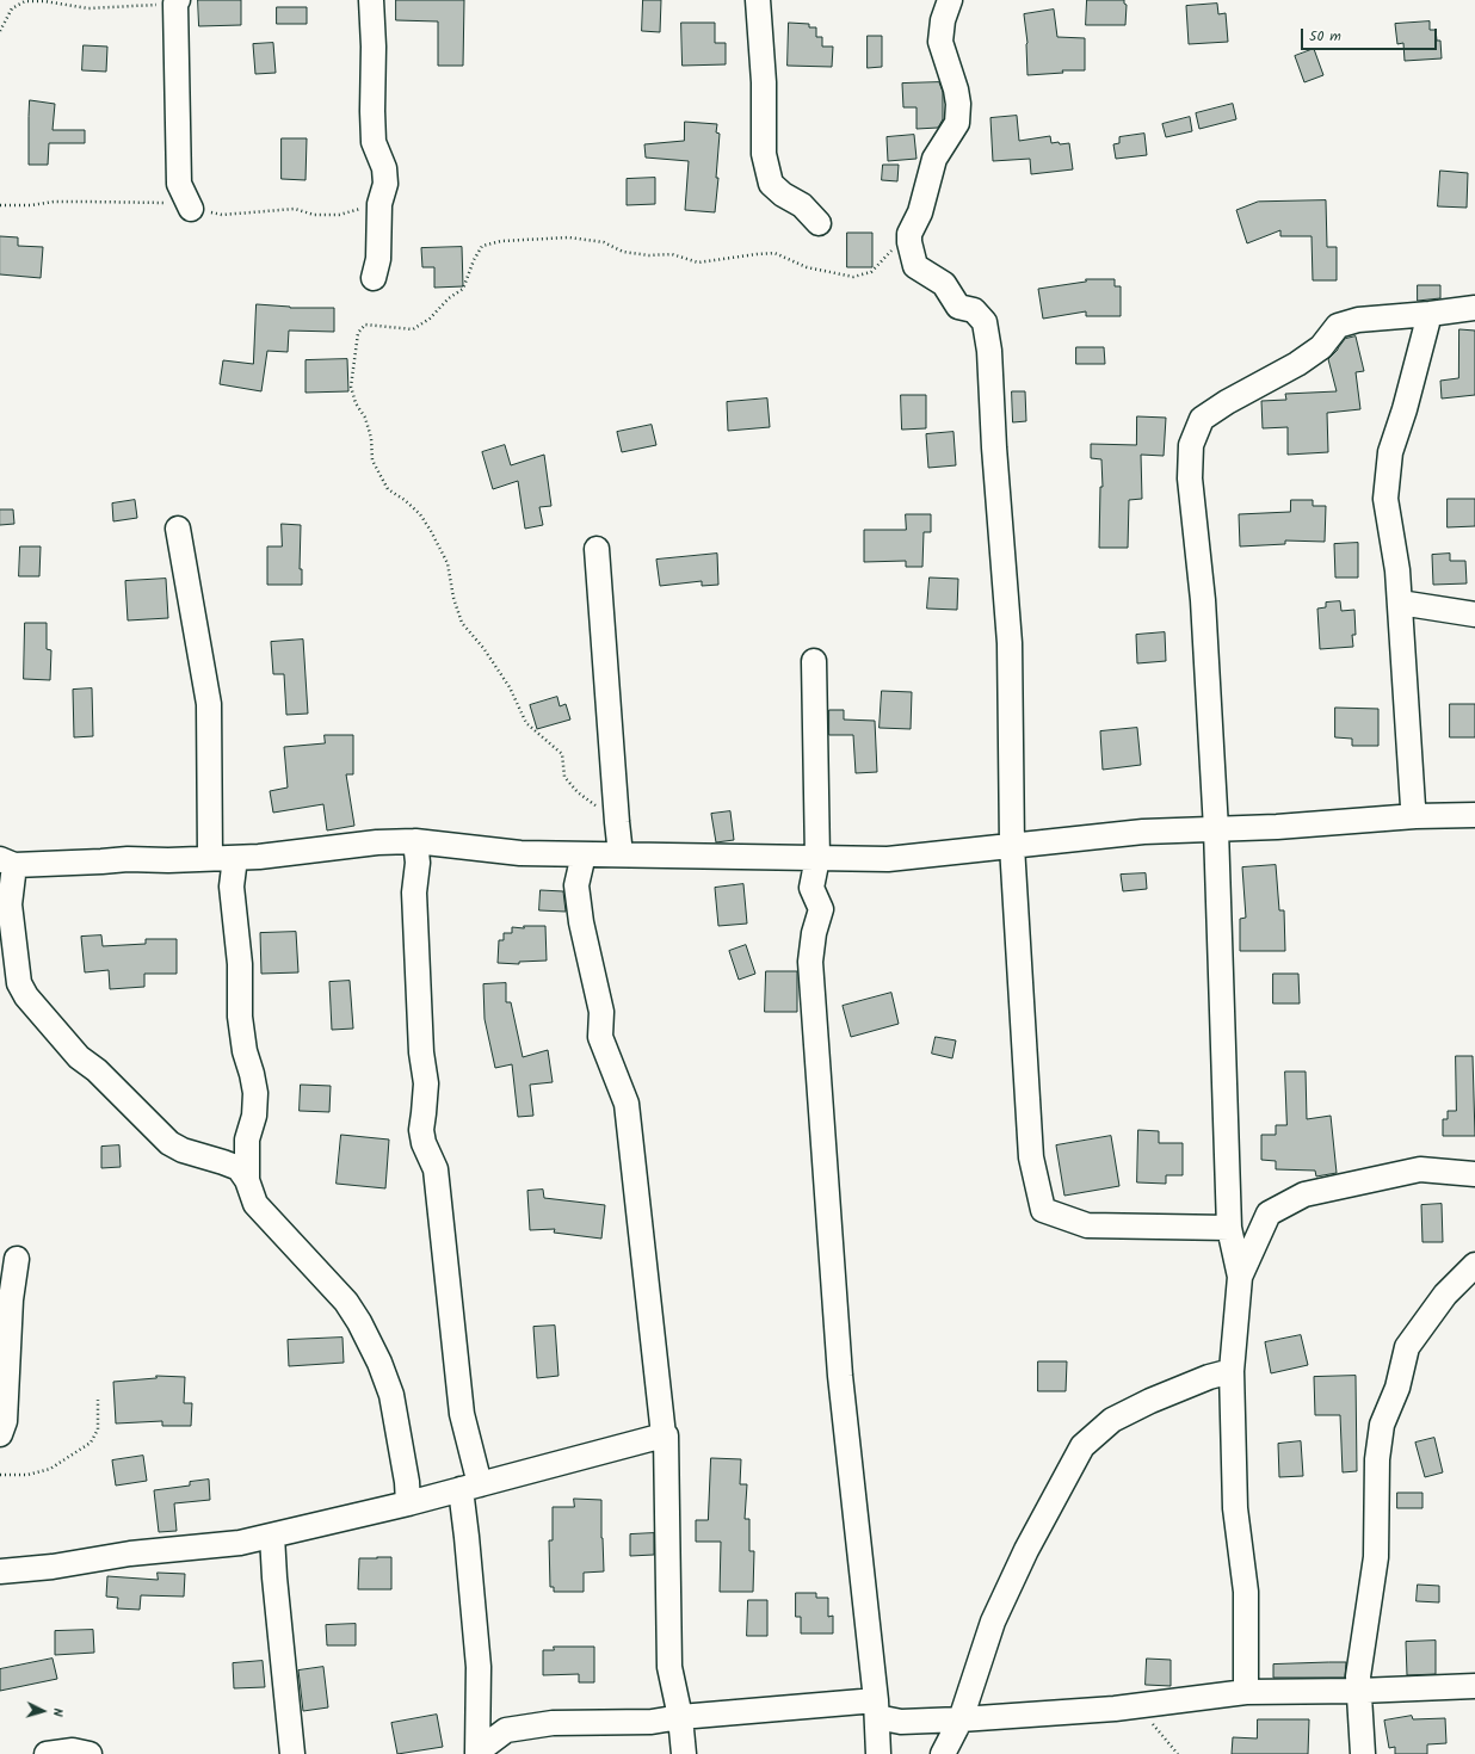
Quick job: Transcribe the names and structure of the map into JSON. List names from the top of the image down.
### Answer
{
  "scale_bar": "50 m",
  "north": "right"
}
